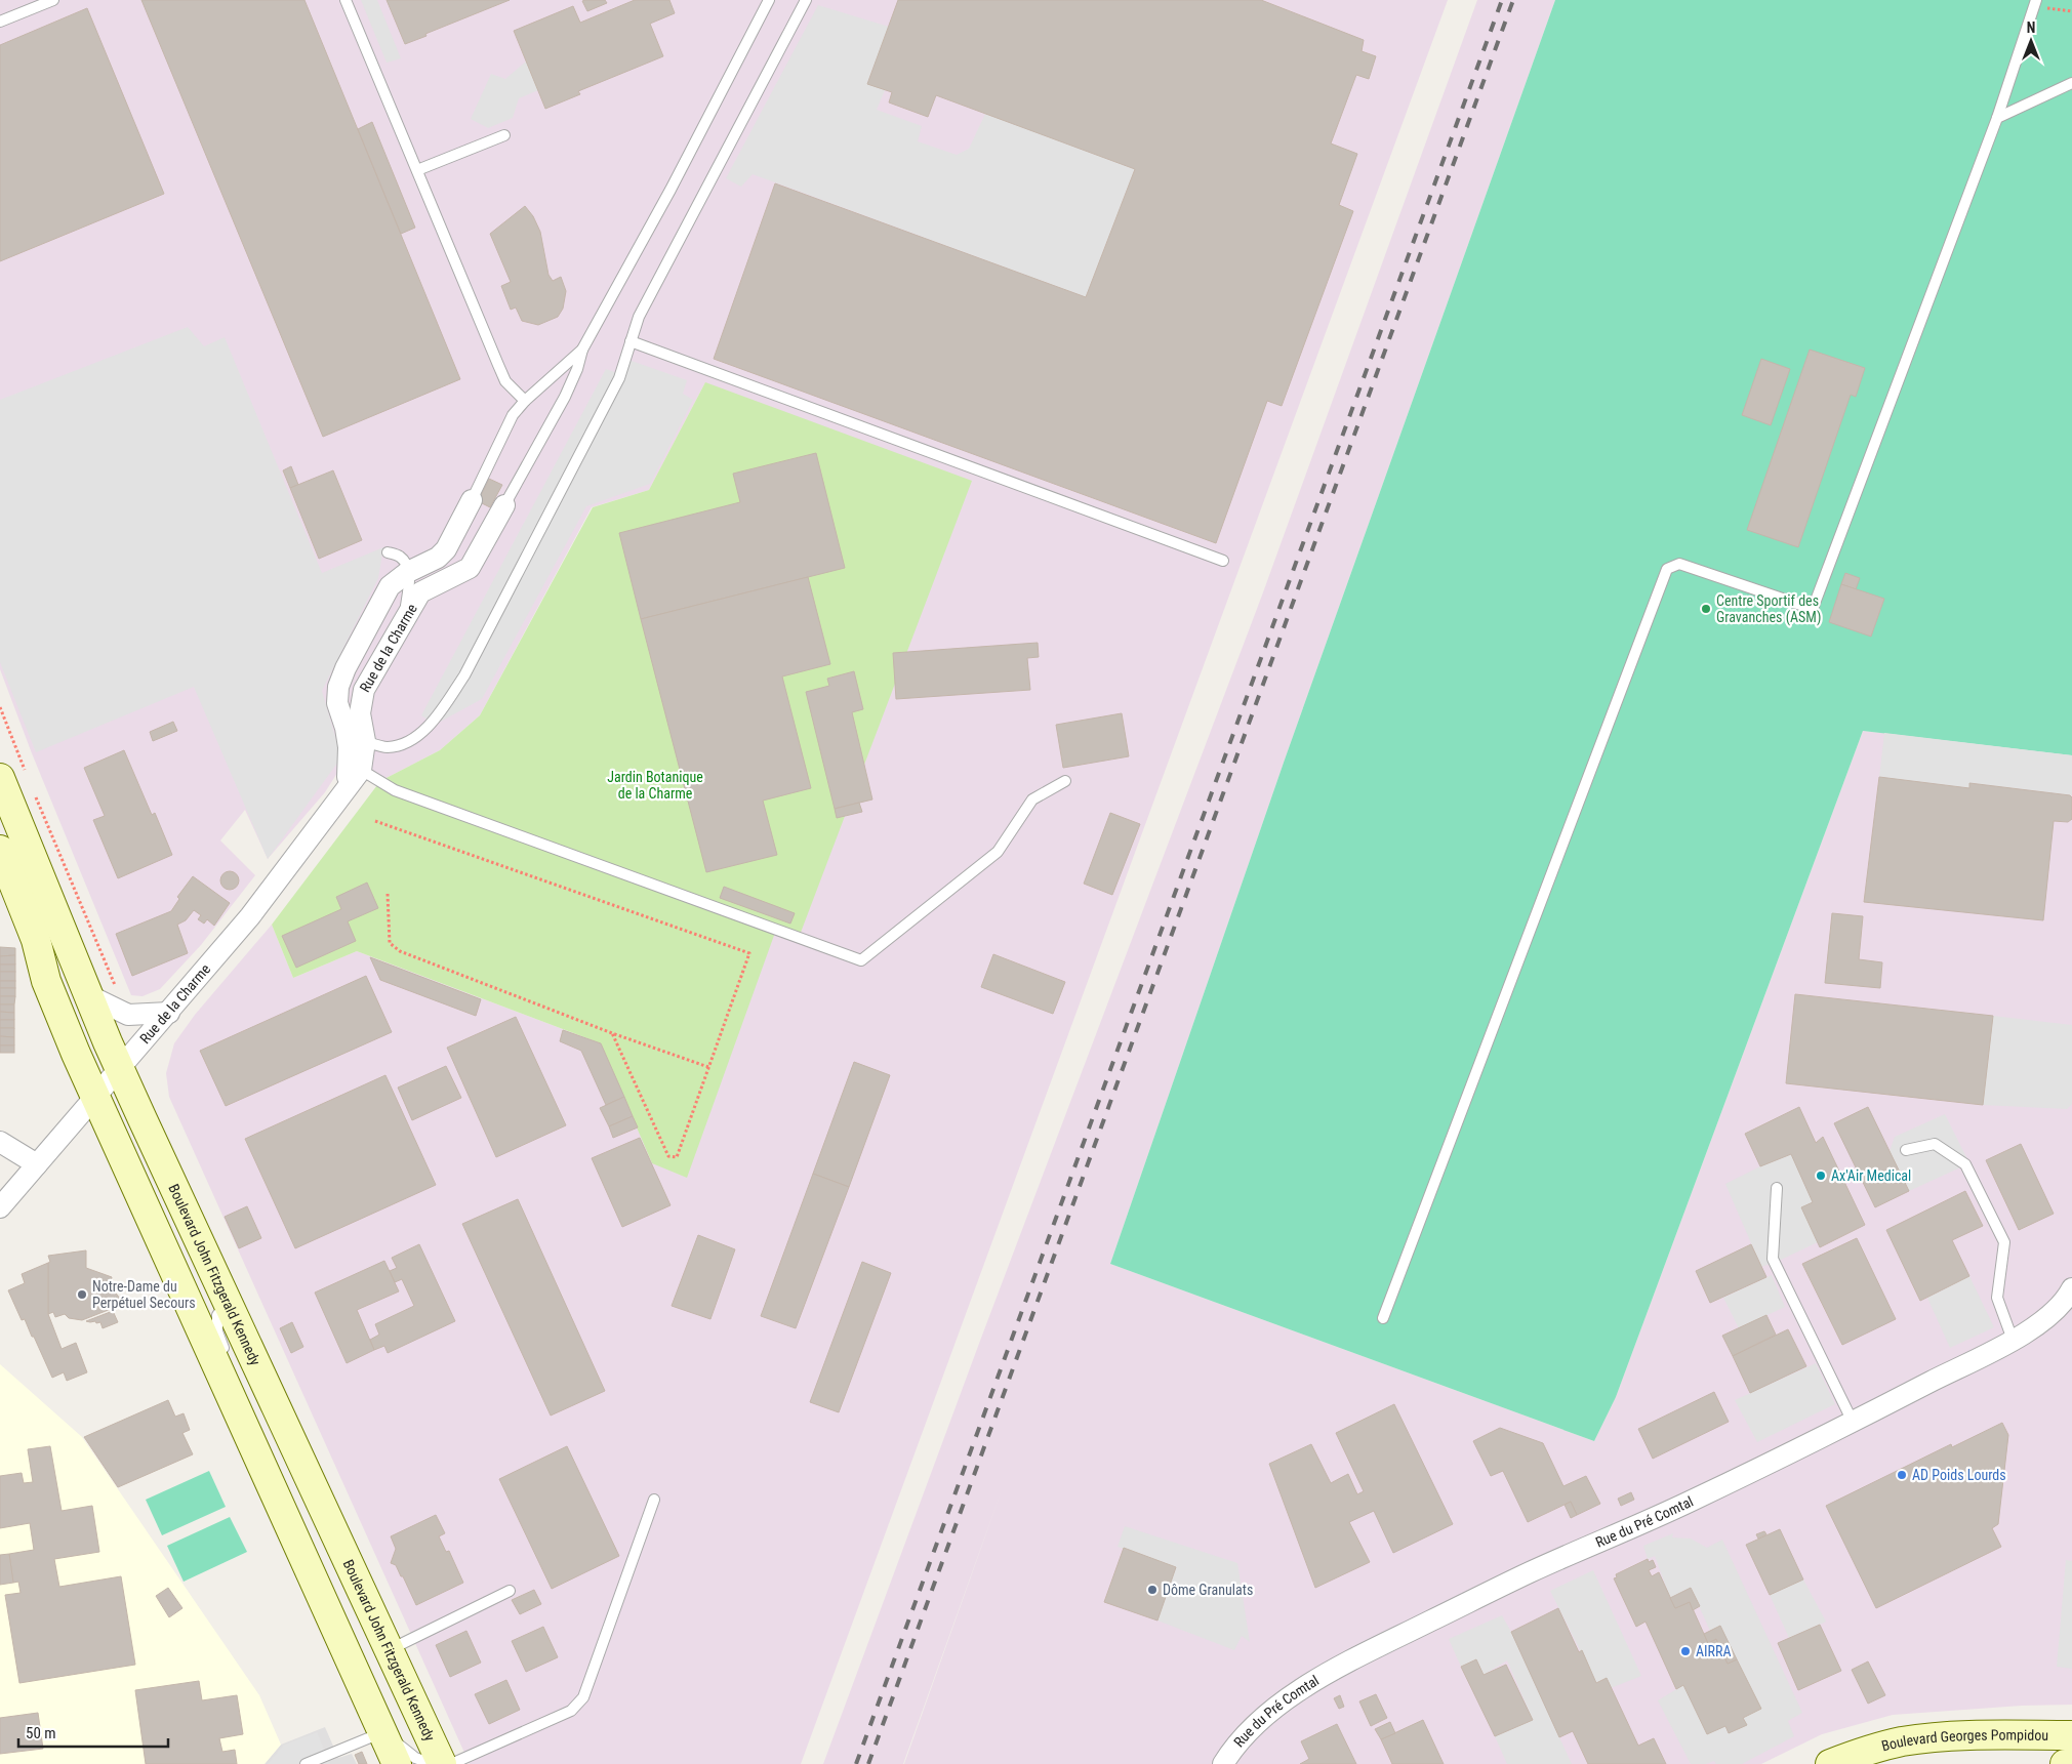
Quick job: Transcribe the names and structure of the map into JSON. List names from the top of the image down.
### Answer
{
  "streets": {
    "main road": ["Boulevard John Fitzgerald Kennedy", "Boulevard Georges Pompidou"],
    "street": ["Rue de la Charme", "Rue du Pré Comtal"]
  },
  "crossings": [
    ["Rue de la Charme", "Boulevard John Fitzgerald Kennedy"]
  ],
  "parks": ["Jardin Botanique de la Charme"],
  "places": [
    "Centre Sportif des Gravanches (ASM)",
    "Ax'Air Medical",
    "Notre-Dame du Perpétuel Secours",
    "AD Poids Lourds",
    "Dôme Granulats",
    "AIRRA"
  ],
  "scale_bar": "50 m",
  "north": "top"
}
